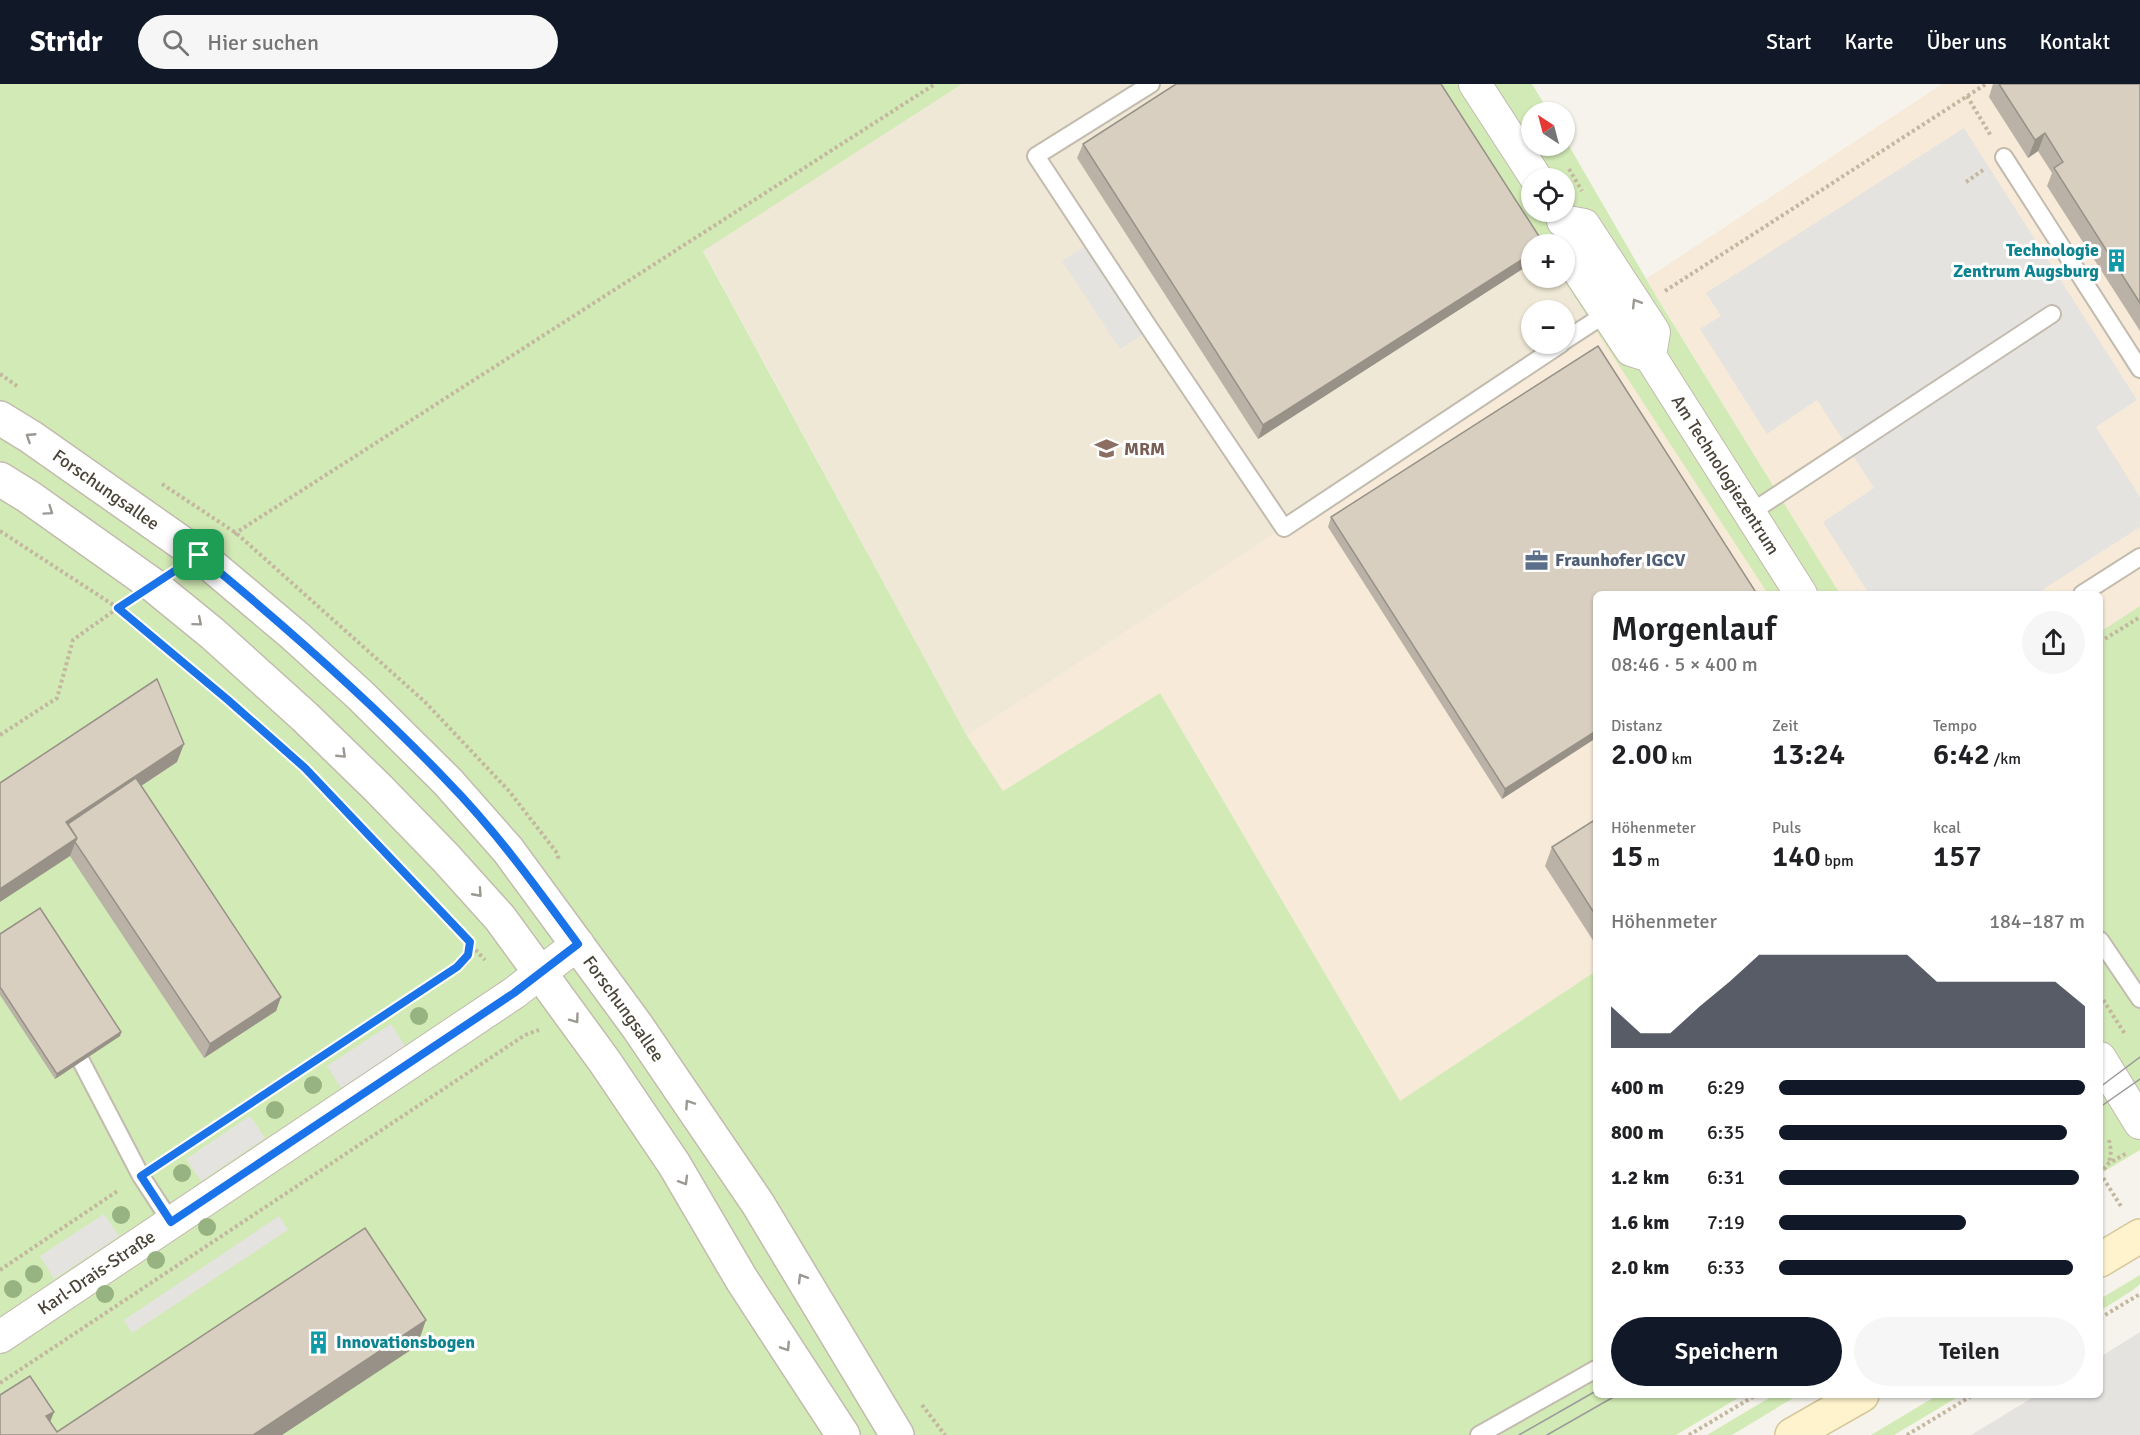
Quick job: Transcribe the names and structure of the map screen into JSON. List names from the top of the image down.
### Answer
{
  "streets": {
    "street": ["Am Technologiezentrum", "Forschungsallee", "Karl-Drais-Straße"]
  },
  "crossings": [
    ["Forschungsallee", "Karl-Drais-Straße"]
  ],
  "places": {
    "building": ["Technologie Zentrum Augsburg", "Innovationsbogen"],
    "school or university": ["MRM"],
    "office": ["Fraunhofer IGCV"]
  },
  "north": "top left",
  "page": {
    "header": "Stridr",
    "search": "Hier suchen",
    "nav": [
      "Start",
      "Karte",
      "Über uns",
      "Kontakt"
    ],
    "map_buttons": ["+", "−"],
    "heading": ["Morgenlauf", "08:46 · 5 × 400 m"],
    "stats": [
      ["Distanz", "2.00 km"],
      ["Zeit", "13:24"],
      ["Tempo", "6:42 /km"],
      ["Höhenmeter", "15 m"],
      ["Puls", "140 bpm"],
      ["kcal", "157"]
    ],
    "chart": ["Höhenmeter", "184–187 m"],
    "list": [
      {
        "name": "400 m",
        "note": "6:29"
      },
      {
        "name": "800 m",
        "note": "6:35"
      },
      {
        "name": "1.2 km",
        "note": "6:31"
      },
      {
        "name": "1.6 km",
        "note": "7:19"
      },
      {
        "name": "2.0 km",
        "note": "6:33"
      }
    ],
    "buttons": ["Speichern", "Teilen"]
  }
}
